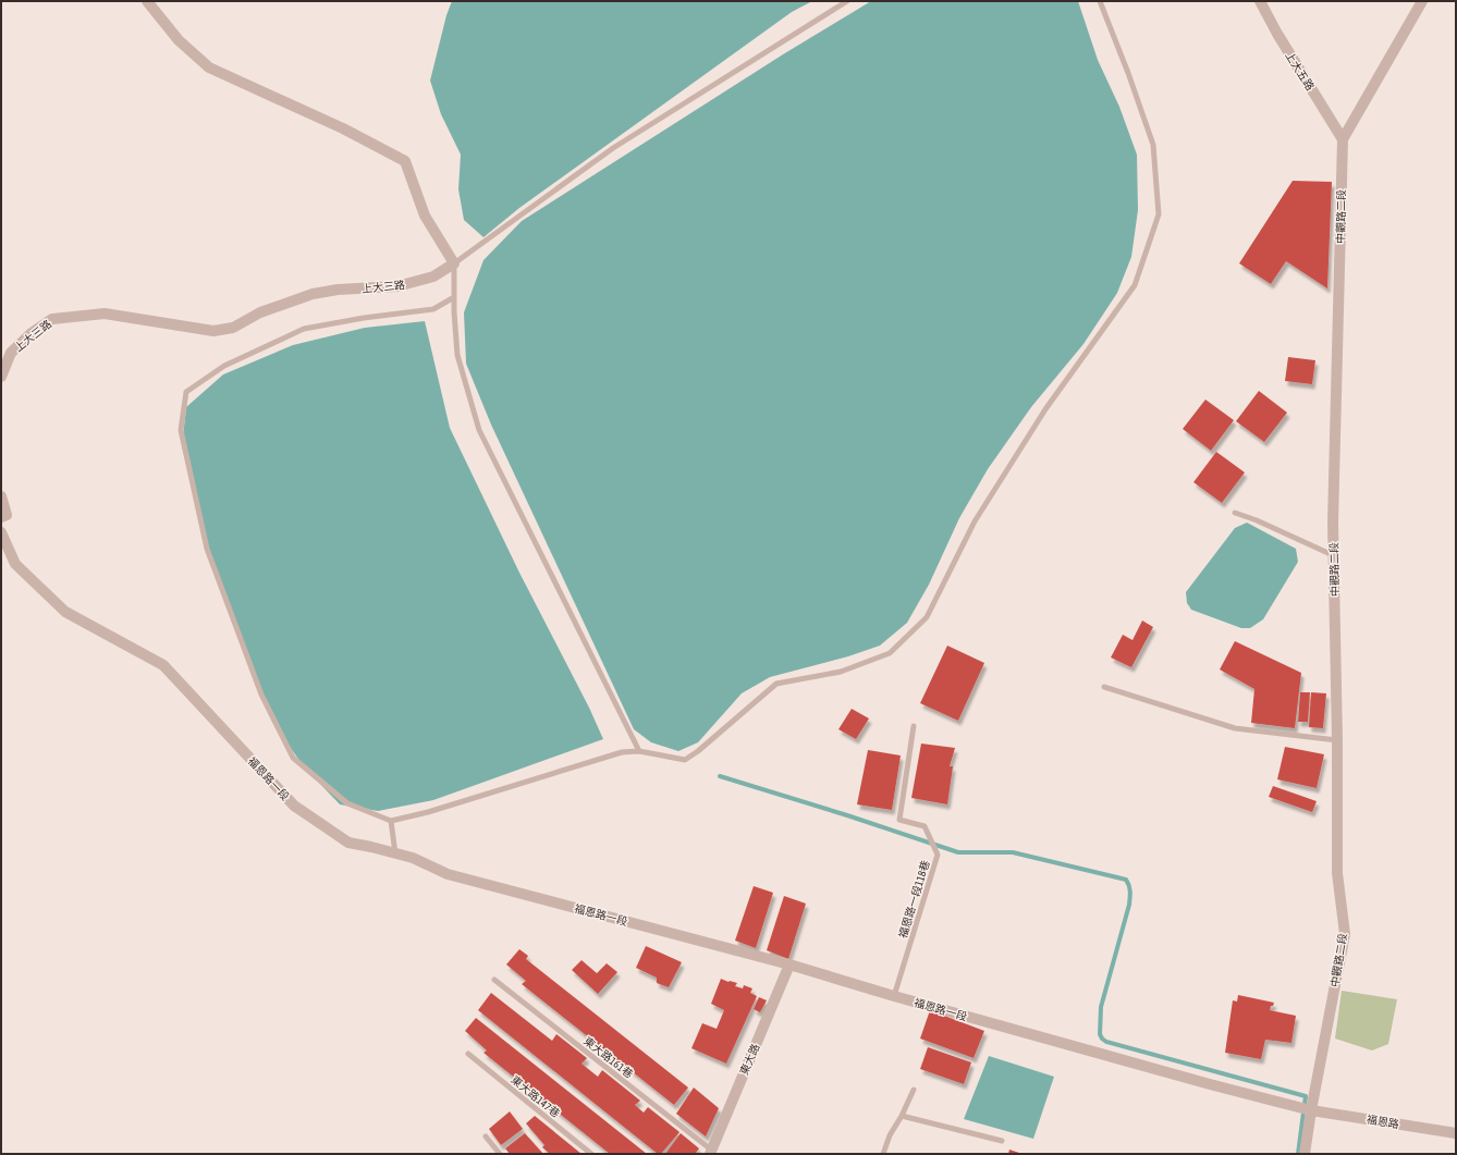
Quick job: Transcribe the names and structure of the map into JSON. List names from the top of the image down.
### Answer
{
  "streets": {
    "street": [
      "上大五路",
      "中觀路二段",
      "上大三路",
      "福恩路一段",
      "東大路",
      "福恩路"
    ],
    "lane": ["福恩路一段118巷", "東大路161巷", "東大路147巷"]
  },
  "crossings": [
    ["上大五路", "中觀路二段"],
    ["中觀路二段", "福恩路一段"],
    ["中觀路二段", "福恩路"],
    ["福恩路一段", "福恩路一段118巷"],
    ["福恩路一段", "東大路"],
    ["福恩路一段", "福恩路"],
    ["東大路161巷", "東大路"]
  ]
}
